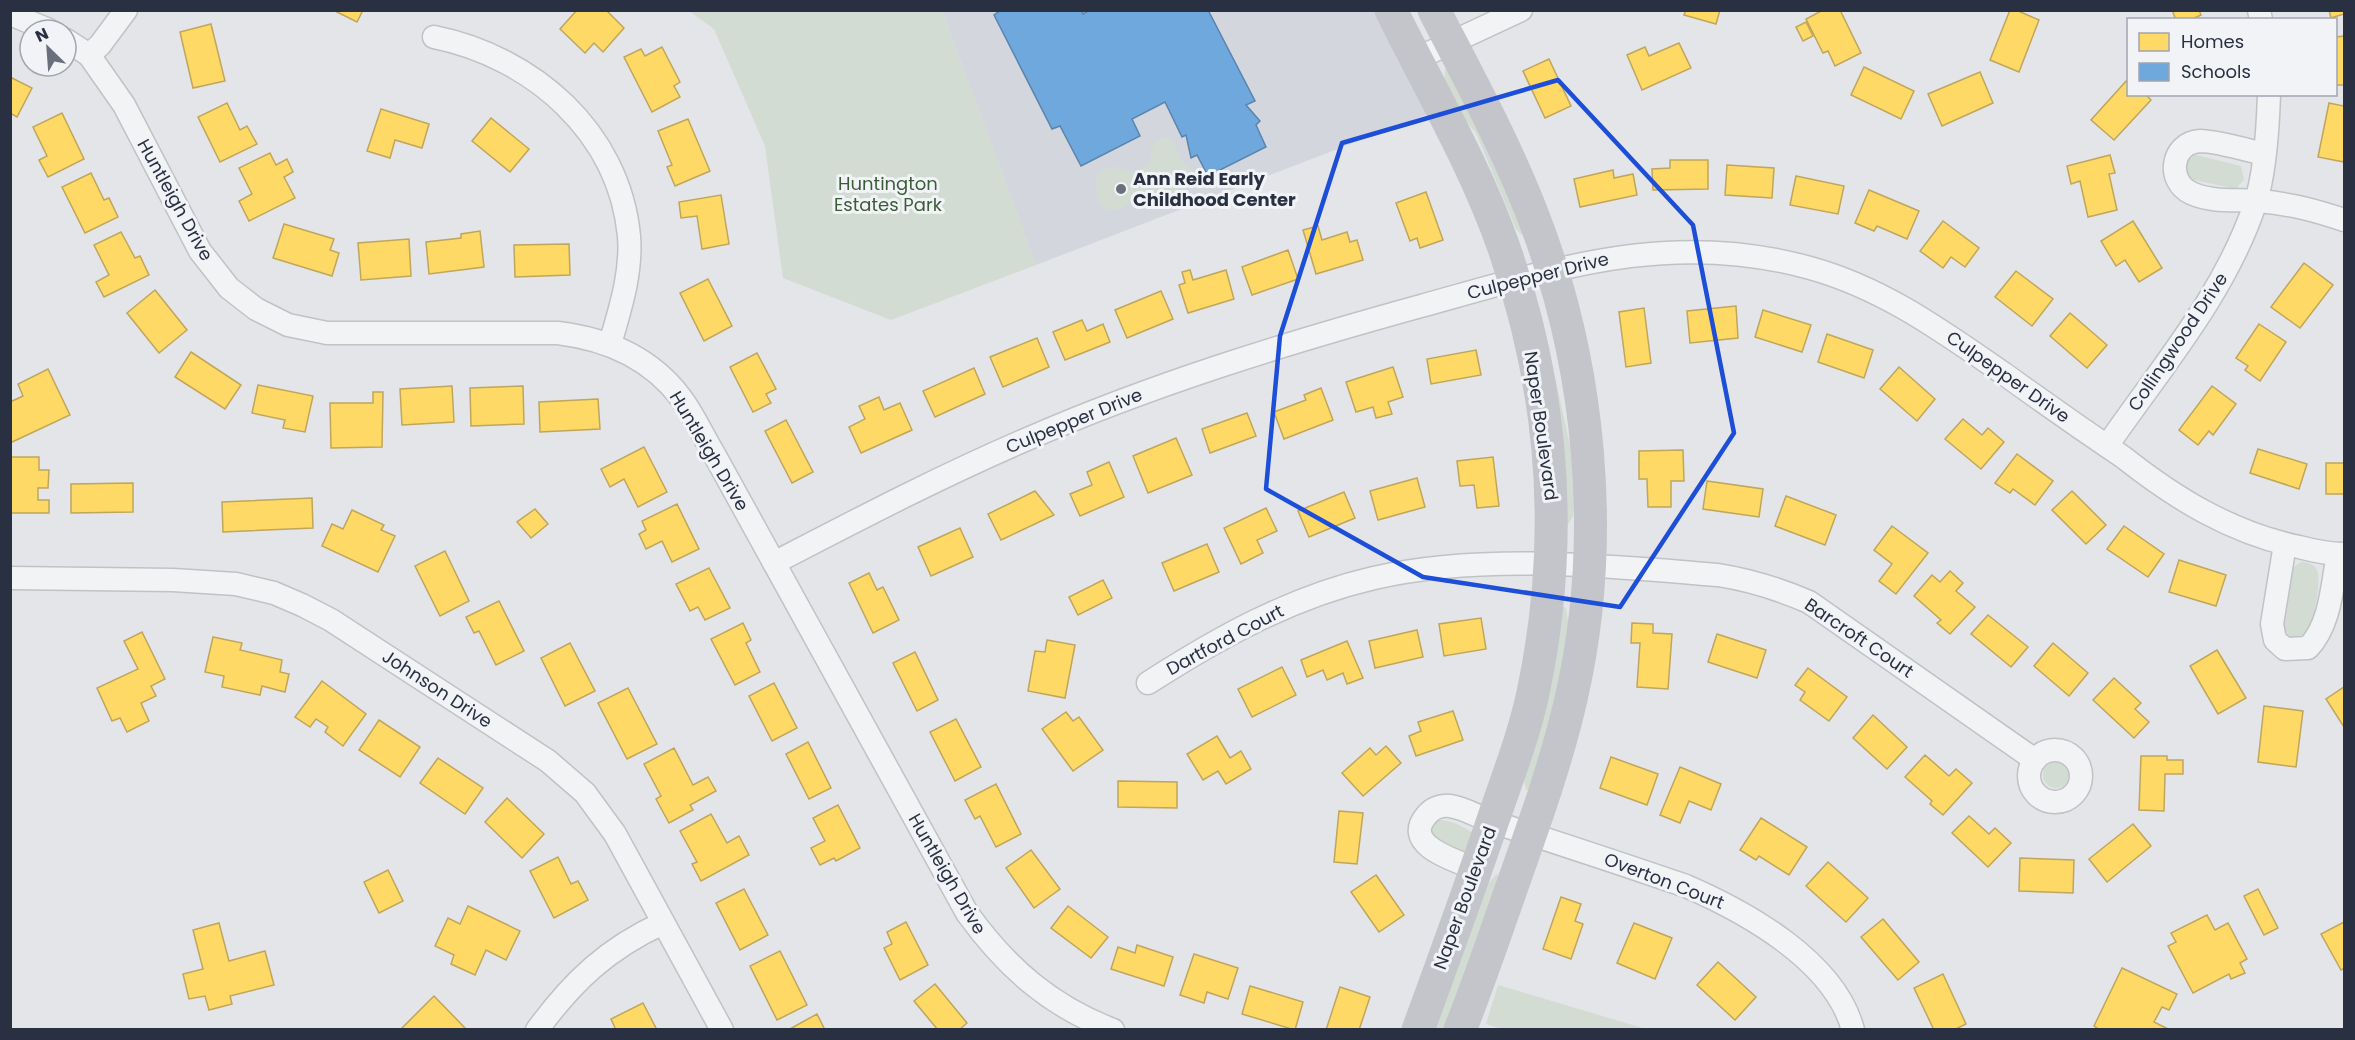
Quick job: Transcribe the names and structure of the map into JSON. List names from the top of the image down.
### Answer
{
  "streets": {
    "main road": ["Naper Boulevard"],
    "street": [
      "Huntleigh Drive",
      "Culpepper Drive",
      "Collingwood Drive",
      "Barcroft Court",
      "Dartford Court",
      "Johnson Drive",
      "Overton Court"
    ]
  },
  "crossings": [
    ["Huntleigh Drive", "Culpepper Drive"],
    ["Culpepper Drive", "Collingwood Drive"],
    ["Culpepper Drive", "Naper Boulevard"],
    ["Naper Boulevard", "Dartford Court"],
    ["Naper Boulevard", "Overton Court"],
    ["Barcroft Court", "Dartford Court"]
  ],
  "parks": ["Huntington Estates Park"],
  "places": ["Ann Reid Early Childhood Center"],
  "legend": ["Homes", "Schools"],
  "north": "top left"
}
